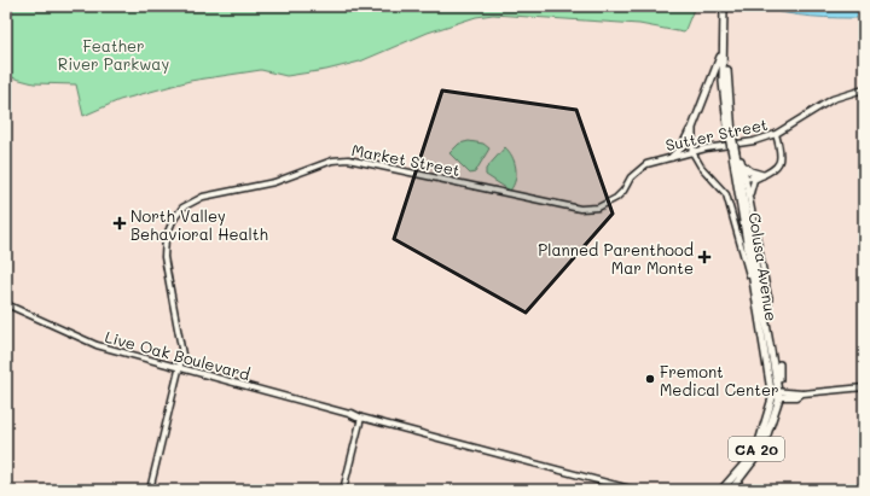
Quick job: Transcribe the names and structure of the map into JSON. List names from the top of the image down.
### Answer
{
  "streets": {
    "highway": ["Colusa Avenue", "CA 20"],
    "main road": ["Sutter Street", "Market Street", "Live Oak Boulevard"]
  },
  "crossings": [
    ["Sutter Street", "Market Street"],
    ["Market Street", "Live Oak Boulevard"],
    ["Colusa Avenue", "CA 20"]
  ],
  "parks": ["Feather River Parkway"],
  "places": {
    "health": ["North Valley Behavioral Health", "Planned Parenthood Mar Monte"],
    "other": ["Fremont Medical Center"]
  }
}
